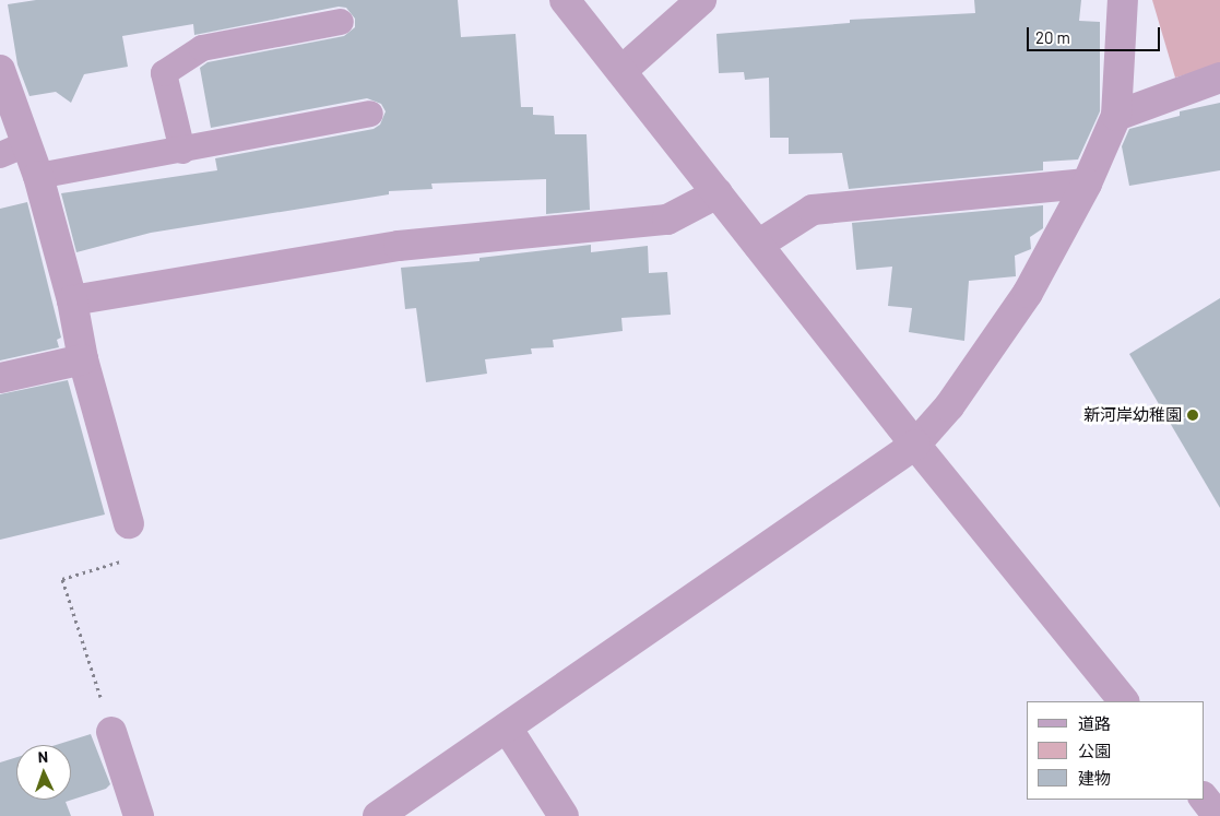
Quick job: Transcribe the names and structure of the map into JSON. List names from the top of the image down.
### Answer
{
  "places": ["新河岸幼稚園"],
  "legend": ["道路", "公園", "建物"],
  "scale_bar": "20 m",
  "north": "top"
}
